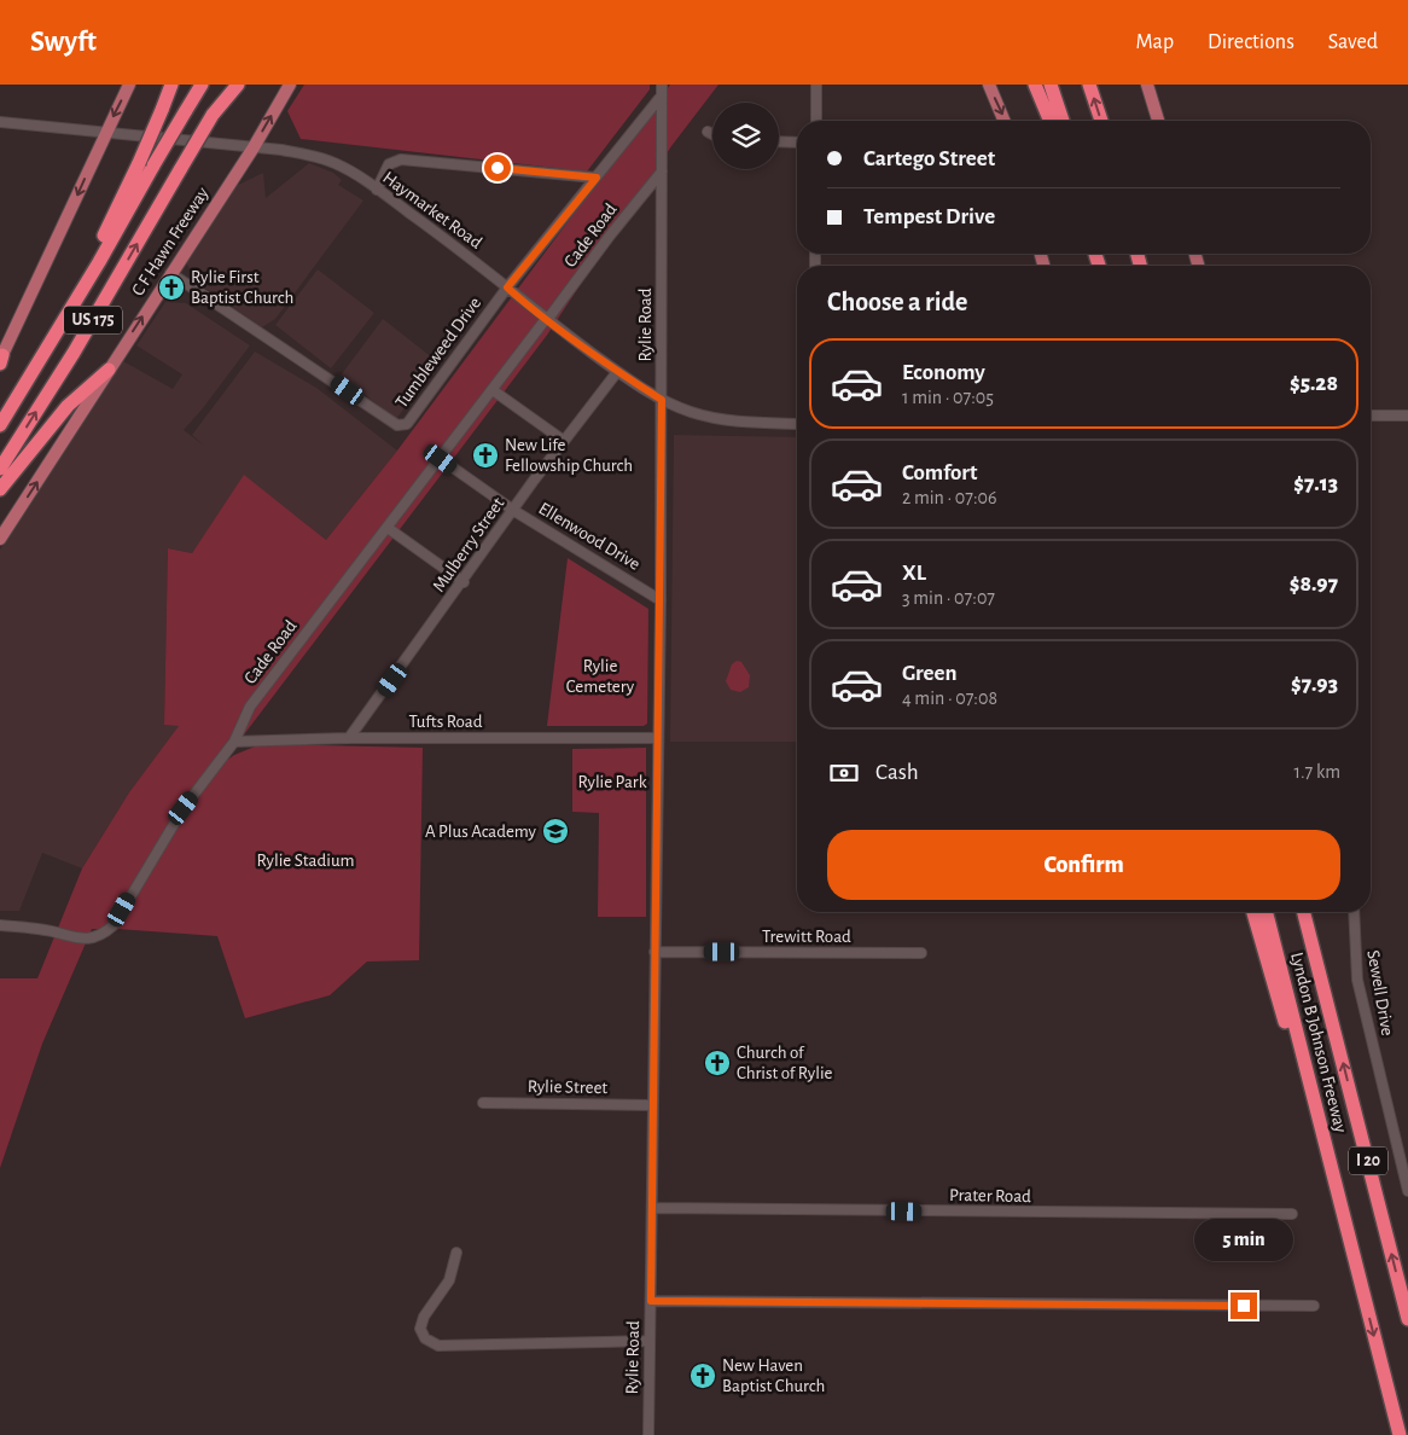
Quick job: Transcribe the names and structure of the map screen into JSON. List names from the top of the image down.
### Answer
{
  "streets": {
    "highway": [
      "C F Hawn Freeway",
      "US 175",
      "Lyndon B Johnson Freeway",
      "I 20"
    ],
    "street": [
      "Haymarket Road",
      "Cade Road",
      "Rylie Road",
      "Tumbleweed Drive",
      "Ellenwood Drive",
      "Mulberry Street",
      "Tufts Road",
      "Trewitt Road",
      "Sewell Drive",
      "Rylie Street",
      "Prater Road"
    ]
  },
  "crossings": [
    ["Haymarket Road", "Cade Road"],
    ["Haymarket Road", "C F Hawn Freeway"],
    ["Haymarket Road", "Rylie Road"],
    ["Haymarket Road", "Tumbleweed Drive"],
    ["Haymarket Road", "Mulberry Street"],
    ["Cade Road", "Rylie Road"],
    ["Cade Road", "Ellenwood Drive"],
    ["Cade Road", "Tufts Road"],
    ["C F Hawn Freeway", "Tumbleweed Drive"],
    ["Rylie Road", "Tumbleweed Drive"],
    ["Rylie Road", "Ellenwood Drive"],
    ["Rylie Road", "Tufts Road"],
    ["Rylie Road", "Trewitt Road"],
    ["Rylie Road", "Rylie Street"],
    ["Rylie Road", "Prater Road"],
    ["Ellenwood Drive", "Mulberry Street"],
    ["Mulberry Street", "Tufts Road"]
  ],
  "parks": ["Rylie Cemetery", "Rylie Park", "Rylie Stadium"],
  "places": {
    "church": [
      "Rylie First Baptist Church",
      "New Life Fellowship Church",
      "Church of Christ of Rylie",
      "New Haven Baptist Church"
    ],
    "school or university": ["A Plus Academy"]
  },
  "page": {
    "header": "Swyft",
    "nav": ["Map", "Directions", "Saved"],
    "banner": ["Cartego Street", "Tempest Drive"],
    "heading": "Choose a ride",
    "list": [
      {
        "name": "Economy",
        "note": "1 min · 07:05",
        "value": "$5.28"
      },
      {
        "name": "Comfort",
        "note": "2 min · 07:06",
        "value": "$7.13"
      },
      {
        "name": "XL",
        "note": "3 min · 07:07",
        "value": "$8.97"
      },
      {
        "name": "Green",
        "note": "4 min · 07:08",
        "value": "$7.93"
      }
    ],
    "pay": ["Cash", "1.7 km"],
    "buttons": "Confirm",
    "bubble": "5 min"
  }
}
